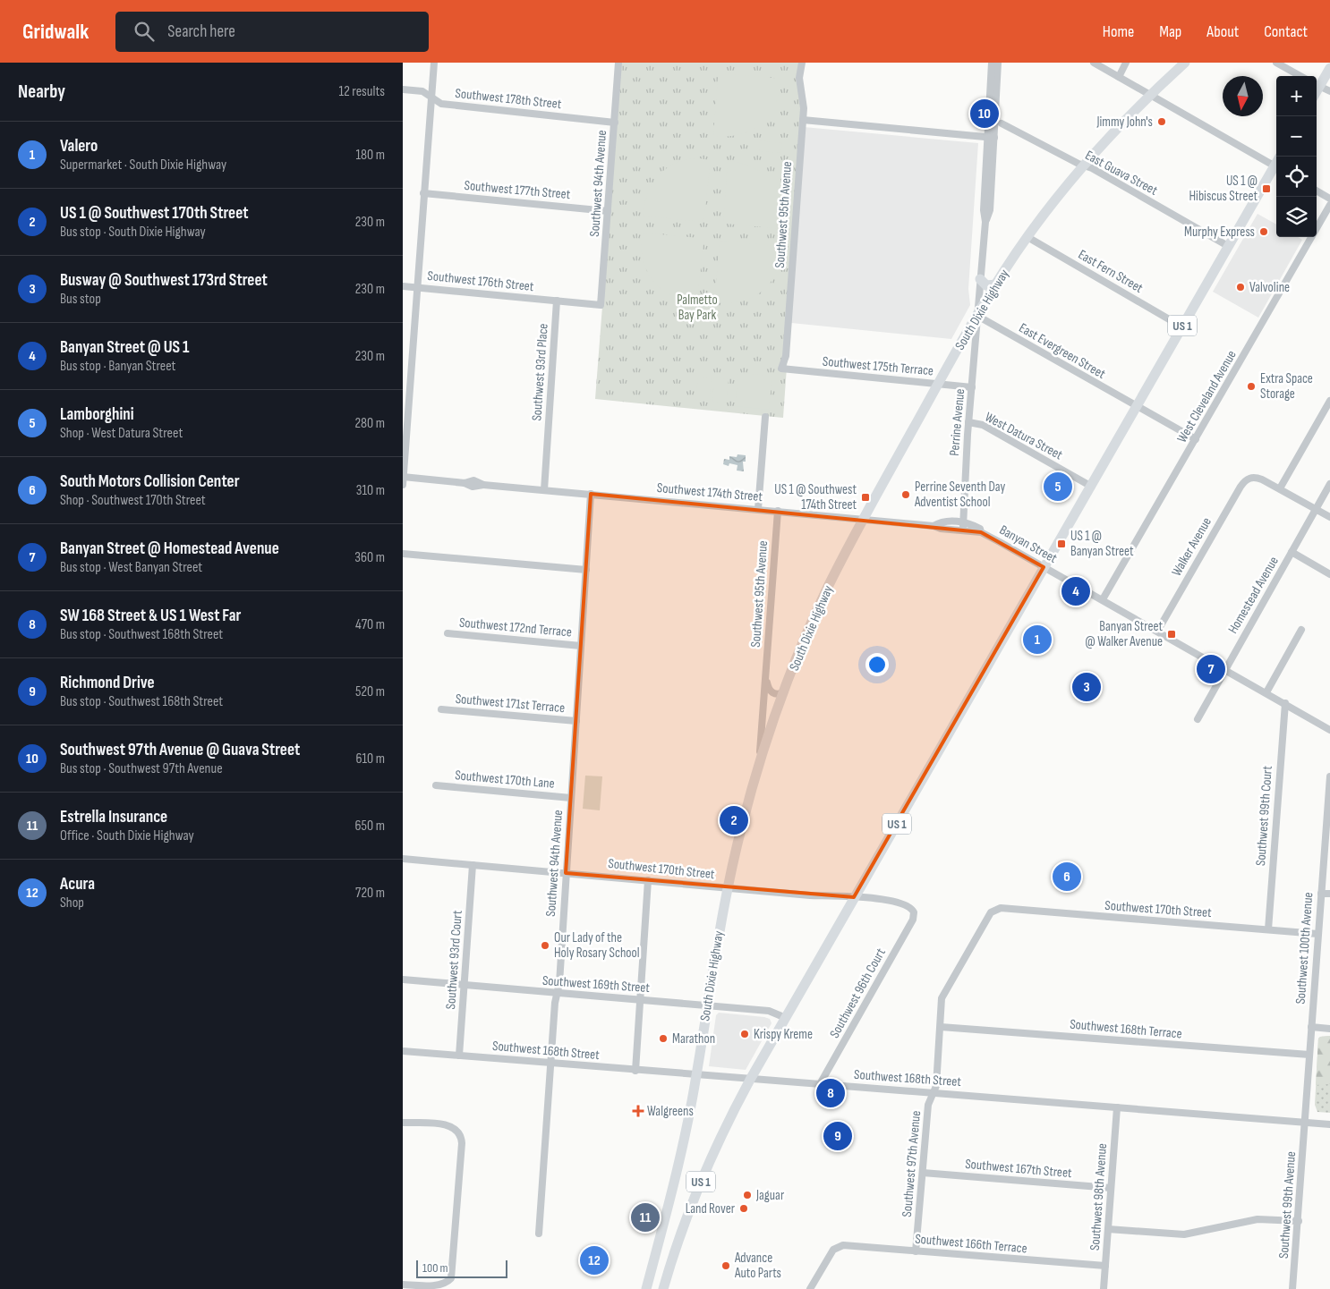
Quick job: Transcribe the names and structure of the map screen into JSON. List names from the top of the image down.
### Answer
{
  "streets": {
    "highway": ["South Dixie Highway", "US 1"],
    "street": [
      "Southwest 178th Street",
      "East Guava Street",
      "Southwest 94th Avenue",
      "Southwest 177th Street",
      "Southwest 95th Avenue",
      "East Fern Street",
      "Southwest 176th Street",
      "East Evergreen Street",
      "Southwest 175th Terrace",
      "Southwest 93rd Place",
      "West Cleveland Avenue",
      "Perrine Avenue",
      "West Datura Street",
      "Southwest 174th Street",
      "Banyan Street",
      "Walker Avenue",
      "Homestead Avenue",
      "Southwest 172nd Terrace",
      "Southwest 171st Terrace",
      "Southwest 170th Lane",
      "Southwest 99th Court",
      "Southwest 170th Street",
      "Southwest 100th Avenue",
      "Southwest 93rd Court",
      "Southwest 169th Street",
      "Southwest 96th Court",
      "Southwest 168th Terrace",
      "Southwest 168th Street",
      "Southwest 97th Avenue",
      "Southwest 167th Street",
      "Southwest 98th Avenue",
      "Southwest 99th Avenue",
      "Southwest 166th Terrace"
    ]
  },
  "crossings": [
    ["Southwest 178th Street", "Southwest 94th Avenue"],
    ["East Guava Street", "South Dixie Highway"],
    ["East Guava Street", "US 1"],
    ["Southwest 94th Avenue", "Southwest 177th Street"],
    ["Southwest 94th Avenue", "Southwest 176th Street"],
    ["Southwest 94th Avenue", "Southwest 93rd Place"],
    ["Southwest 94th Avenue", "Southwest 174th Street"],
    ["Southwest 94th Avenue", "Southwest 172nd Terrace"],
    ["Southwest 94th Avenue", "Southwest 171st Terrace"],
    ["Southwest 94th Avenue", "Southwest 170th Lane"],
    ["Southwest 94th Avenue", "Southwest 170th Street"],
    ["Southwest 94th Avenue", "Southwest 169th Street"],
    ["Southwest 94th Avenue", "Southwest 168th Street"],
    ["Southwest 95th Avenue", "South Dixie Highway"],
    ["Southwest 95th Avenue", "Southwest 175th Terrace"],
    ["Southwest 95th Avenue", "Southwest 174th Street"],
    ["East Fern Street", "South Dixie Highway"],
    ["East Fern Street", "US 1"],
    ["Southwest 176th Street", "Southwest 93rd Place"],
    ["South Dixie Highway", "East Evergreen Street"],
    ["South Dixie Highway", "Southwest 175th Terrace"],
    ["South Dixie Highway", "Perrine Avenue"],
    ["South Dixie Highway", "Southwest 174th Street"],
    ["South Dixie Highway", "Southwest 170th Street"],
    ["South Dixie Highway", "Southwest 169th Street"],
    ["South Dixie Highway", "Southwest 168th Street"],
    ["US 1", "East Evergreen Street"],
    ["US 1", "West Datura Street"],
    ["US 1", "Banyan Street"],
    ["US 1", "Southwest 170th Street"],
    ["US 1", "Southwest 169th Street"],
    ["US 1", "Southwest 168th Street"],
    ["East Evergreen Street", "West Cleveland Avenue"],
    ["East Evergreen Street", "Perrine Avenue"],
    ["Southwest 175th Terrace", "Perrine Avenue"],
    ["Southwest 93rd Place", "Southwest 174th Street"],
    ["West Cleveland Avenue", "Banyan Street"],
    ["Perrine Avenue", "West Datura Street"],
    ["Perrine Avenue", "Banyan Street"],
    ["Southwest 174th Street", "Banyan Street"],
    ["Banyan Street", "Walker Avenue"],
    ["Banyan Street", "Homestead Avenue"],
    ["Banyan Street", "Southwest 99th Court"],
    ["Southwest 99th Court", "Southwest 170th Street"],
    ["Southwest 170th Street", "Southwest 100th Avenue"],
    ["Southwest 170th Street", "Southwest 93rd Court"],
    ["Southwest 170th Street", "Southwest 96th Court"],
    ["Southwest 170th Street", "Southwest 97th Avenue"],
    ["Southwest 100th Avenue", "Southwest 168th Terrace"],
    ["Southwest 100th Avenue", "Southwest 168th Street"],
    ["Southwest 100th Avenue", "Southwest 99th Avenue"],
    ["Southwest 93rd Court", "Southwest 169th Street"],
    ["Southwest 93rd Court", "Southwest 168th Street"],
    ["Southwest 96th Court", "Southwest 168th Street"],
    ["Southwest 168th Terrace", "Southwest 97th Avenue"],
    ["Southwest 168th Street", "Southwest 97th Avenue"],
    ["Southwest 168th Street", "Southwest 98th Avenue"],
    ["Southwest 168th Street", "Southwest 99th Avenue"],
    ["Southwest 97th Avenue", "Southwest 167th Street"],
    ["Southwest 97th Avenue", "Southwest 166th Terrace"],
    ["Southwest 167th Street", "Southwest 98th Avenue"],
    ["Southwest 98th Avenue", "Southwest 166th Terrace"]
  ],
  "parks": ["Palmetto Bay Park"],
  "places": {
    "other": [
      "Jimmy John's",
      "Murphy Express",
      "Valvoline",
      "Extra Space Storage",
      "Perrine Seventh Day Adventist School",
      "Our Lady of the Holy Rosary School",
      "Krispy Kreme",
      "Marathon",
      "Jaguar",
      "Land Rover",
      "Advance Auto Parts"
    ],
    "transit": [
      "US 1 @ Hibiscus Street",
      "US 1 @ Southwest 174th Street",
      "US 1 @ Banyan Street",
      "Banyan Street @ Walker Avenue"
    ],
    "health": ["Walgreens"]
  },
  "scale_bar": "100 m",
  "north": "bottom",
  "page": {
    "header": "Gridwalk",
    "search": "Search here",
    "nav": [
      "Home",
      "Map",
      "About",
      "Contact"
    ],
    "heading": ["Nearby", "12 results"],
    "map_buttons": ["+", "−"],
    "pins": [
      "10",
      "5",
      "4",
      "1",
      "7",
      "3",
      "2",
      "6",
      "8",
      "9",
      "11",
      "12"
    ],
    "list": [
      {
        "mark": "1",
        "name": "Valero",
        "note": "Supermarket · South Dixie Highway",
        "value": "180 m"
      },
      {
        "mark": "2",
        "name": "US 1 @ Southwest 170th Street",
        "note": "Bus stop · South Dixie Highway",
        "value": "230 m"
      },
      {
        "mark": "3",
        "name": "Busway @ Southwest 173rd Street",
        "note": "Bus stop",
        "value": "230 m"
      },
      {
        "mark": "4",
        "name": "Banyan Street @ US 1",
        "note": "Bus stop · Banyan Street",
        "value": "230 m"
      },
      {
        "mark": "5",
        "name": "Lamborghini",
        "note": "Shop · West Datura Street",
        "value": "280 m"
      },
      {
        "mark": "6",
        "name": "South Motors Collision Center",
        "note": "Shop · Southwest 170th Street",
        "value": "310 m"
      },
      {
        "mark": "7",
        "name": "Banyan Street @ Homestead Avenue",
        "note": "Bus stop · West Banyan Street",
        "value": "360 m"
      },
      {
        "mark": "8",
        "name": "SW 168 Street & US 1 West Far",
        "note": "Bus stop · Southwest 168th Street",
        "value": "470 m"
      },
      {
        "mark": "9",
        "name": "Richmond Drive",
        "note": "Bus stop · Southwest 168th Street",
        "value": "520 m"
      },
      {
        "mark": "10",
        "name": "Southwest 97th Avenue @ Guava Street",
        "note": "Bus stop · Southwest 97th Avenue",
        "value": "610 m"
      },
      {
        "mark": "11",
        "name": "Estrella Insurance",
        "note": "Office · South Dixie Highway",
        "value": "650 m"
      },
      {
        "mark": "12",
        "name": "Acura",
        "note": "Shop",
        "value": "720 m"
      }
    ],
    "scale": "100 m"
  }
}
